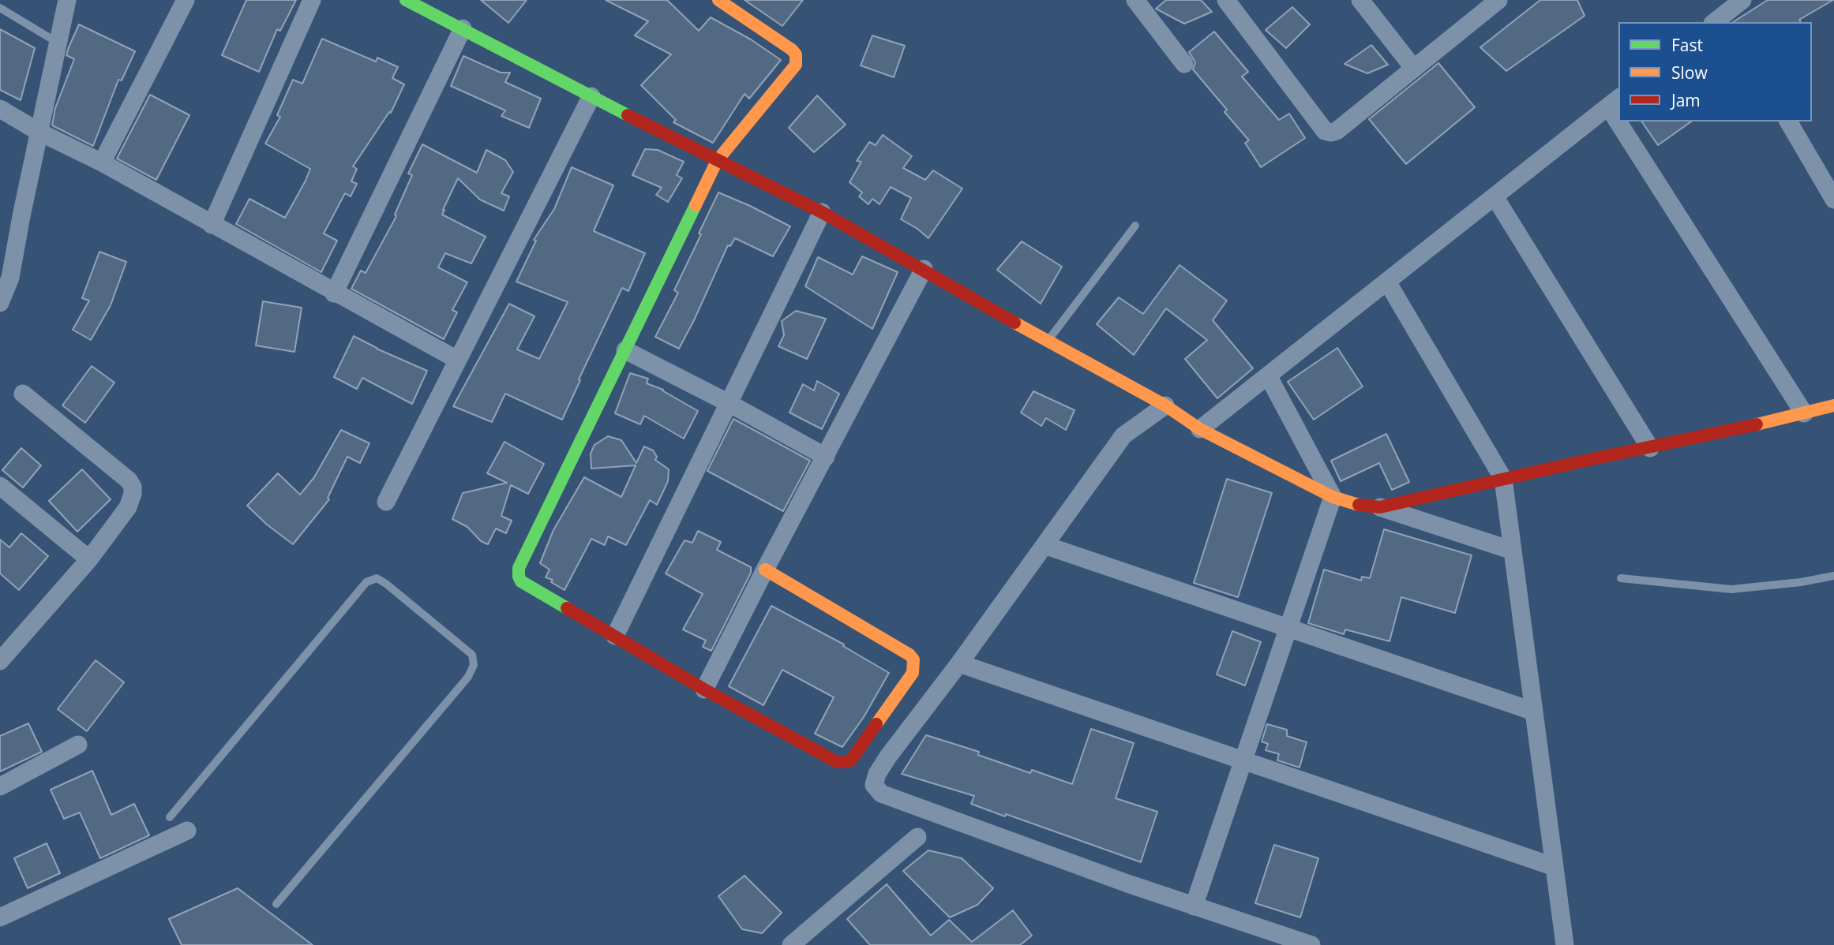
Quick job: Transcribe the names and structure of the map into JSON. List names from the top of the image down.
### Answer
{
  "legend": ["Fast", "Slow", "Jam"]
}
